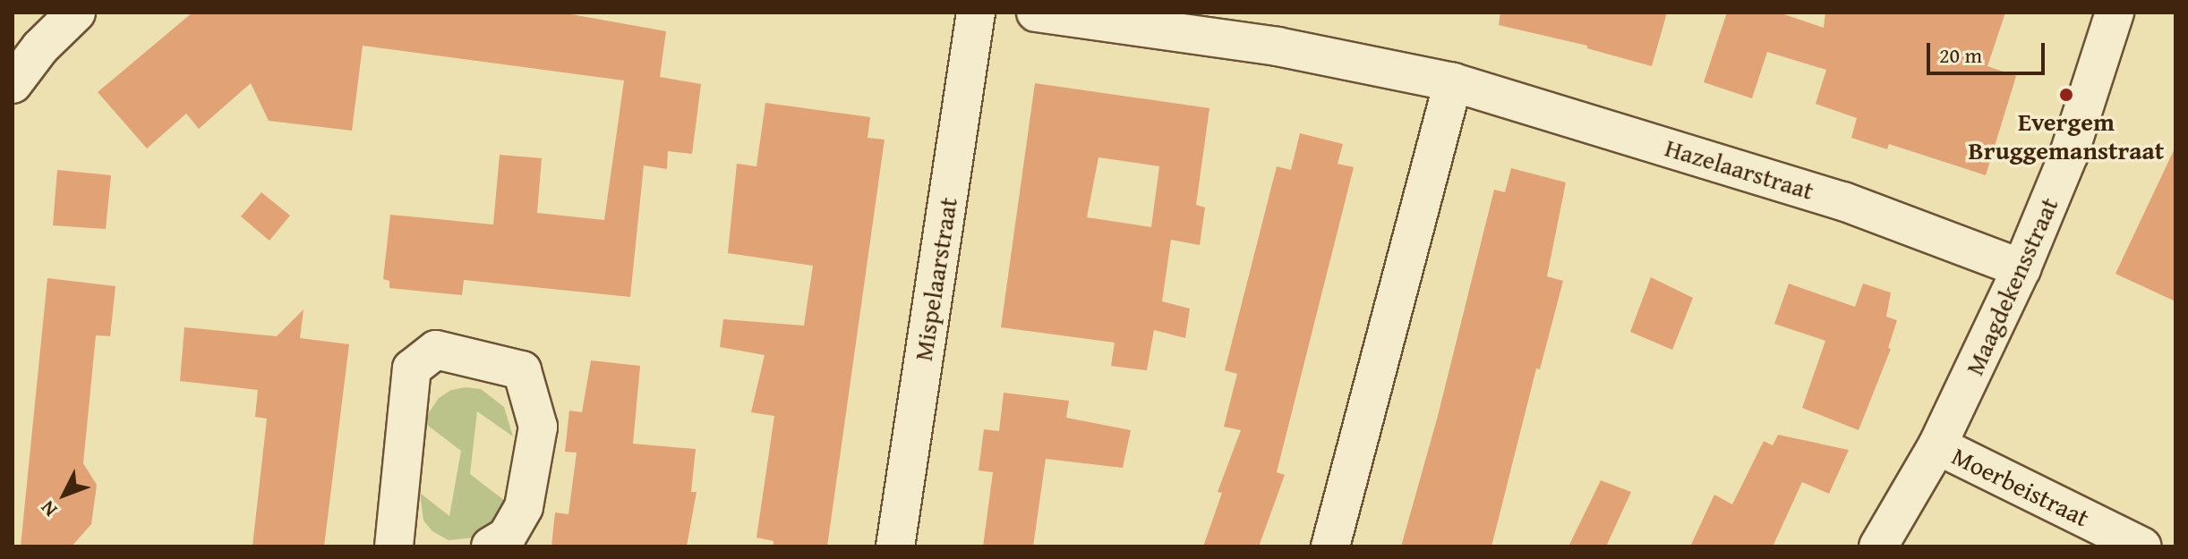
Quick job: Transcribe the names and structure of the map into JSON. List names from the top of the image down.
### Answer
{
  "streets": {
    "street": [
      "Hazelaarstraat",
      "Mispelaarstraat",
      "Maagdekensstraat",
      "Moerbeistraat"
    ]
  },
  "crossings": [
    ["Hazelaarstraat", "Maagdekensstraat"],
    ["Maagdekensstraat", "Moerbeistraat"]
  ],
  "places": ["Evergem Bruggemanstraat"],
  "scale_bar": "20 m",
  "north": "bottom left"
}
